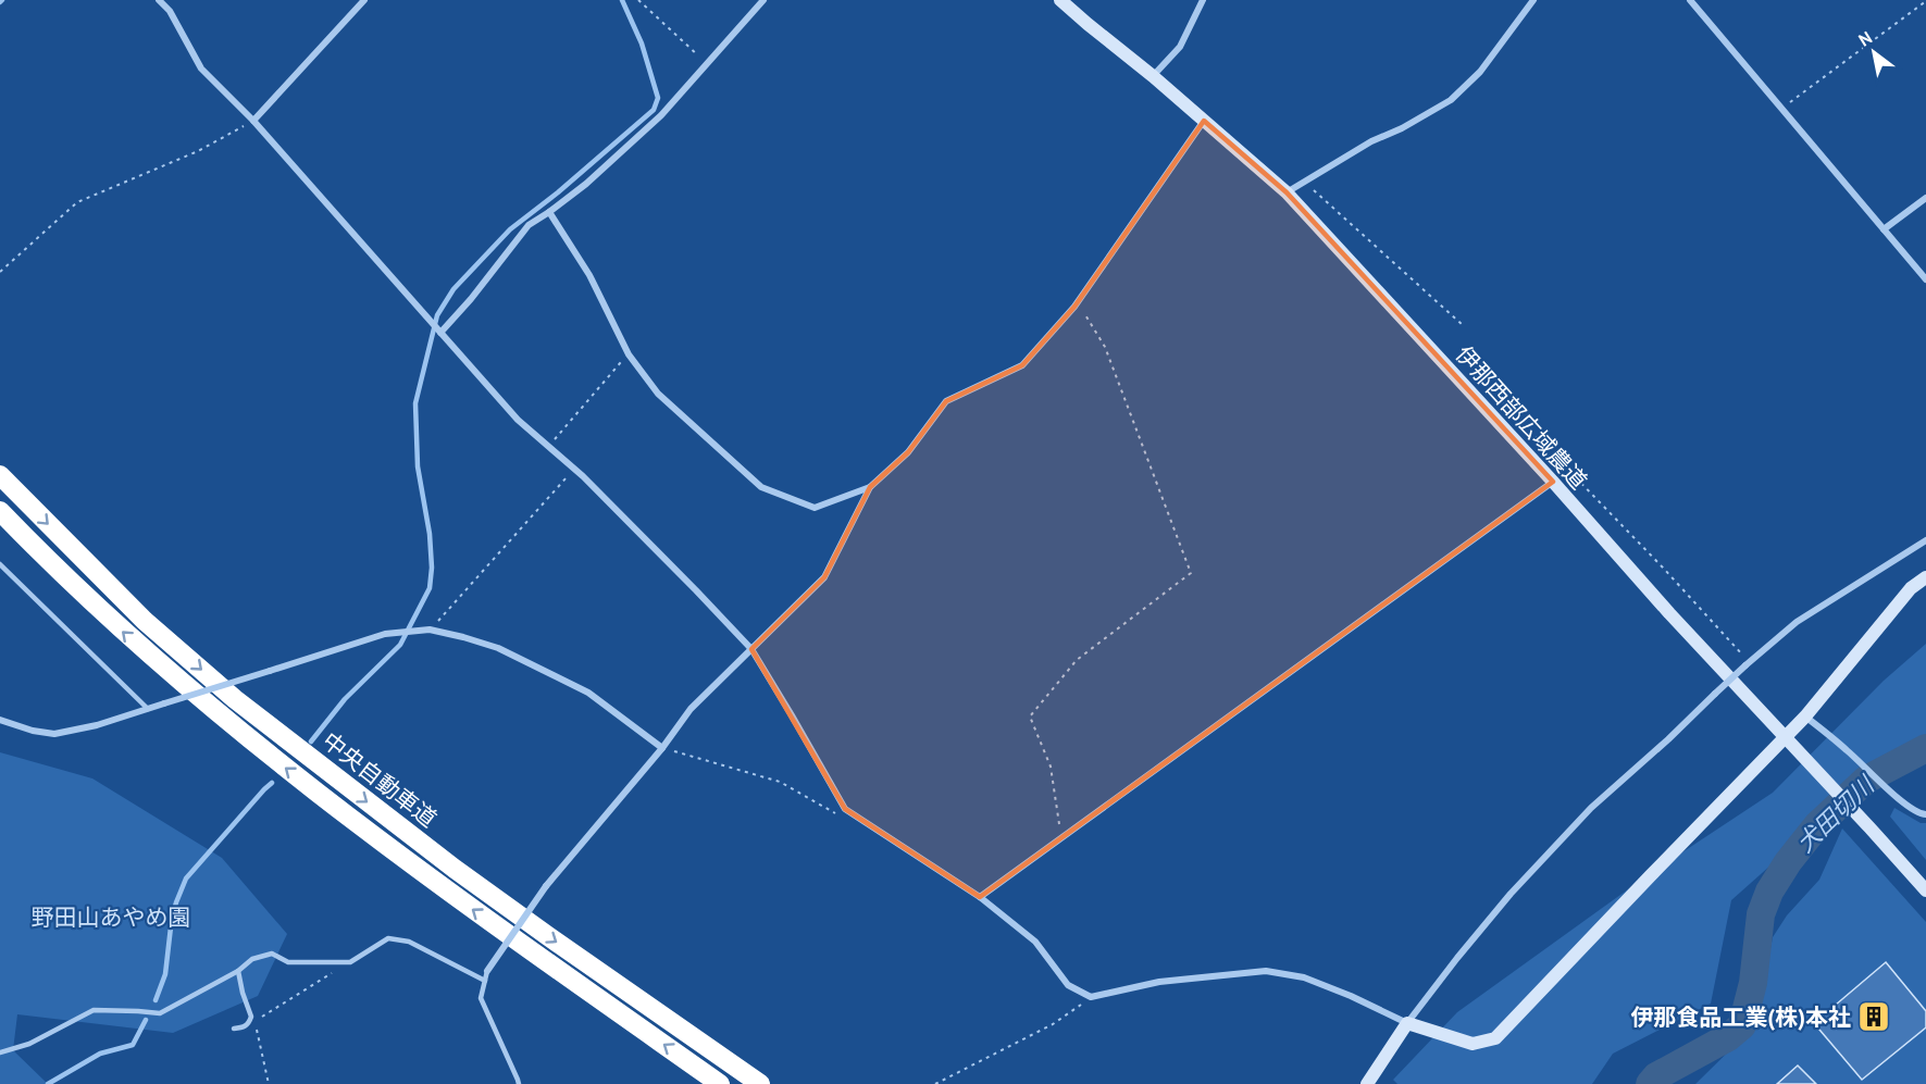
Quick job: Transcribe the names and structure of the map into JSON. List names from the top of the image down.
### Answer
{
  "streets": {
    "highway": ["中央自動車道"],
    "street": ["伊那西部広域農道"]
  },
  "water": ["犬田切川"],
  "parks": ["野田山あやめ園"],
  "places": {
    "building": ["伊那食品工業(株)本社"]
  },
  "north": "top left"
}
